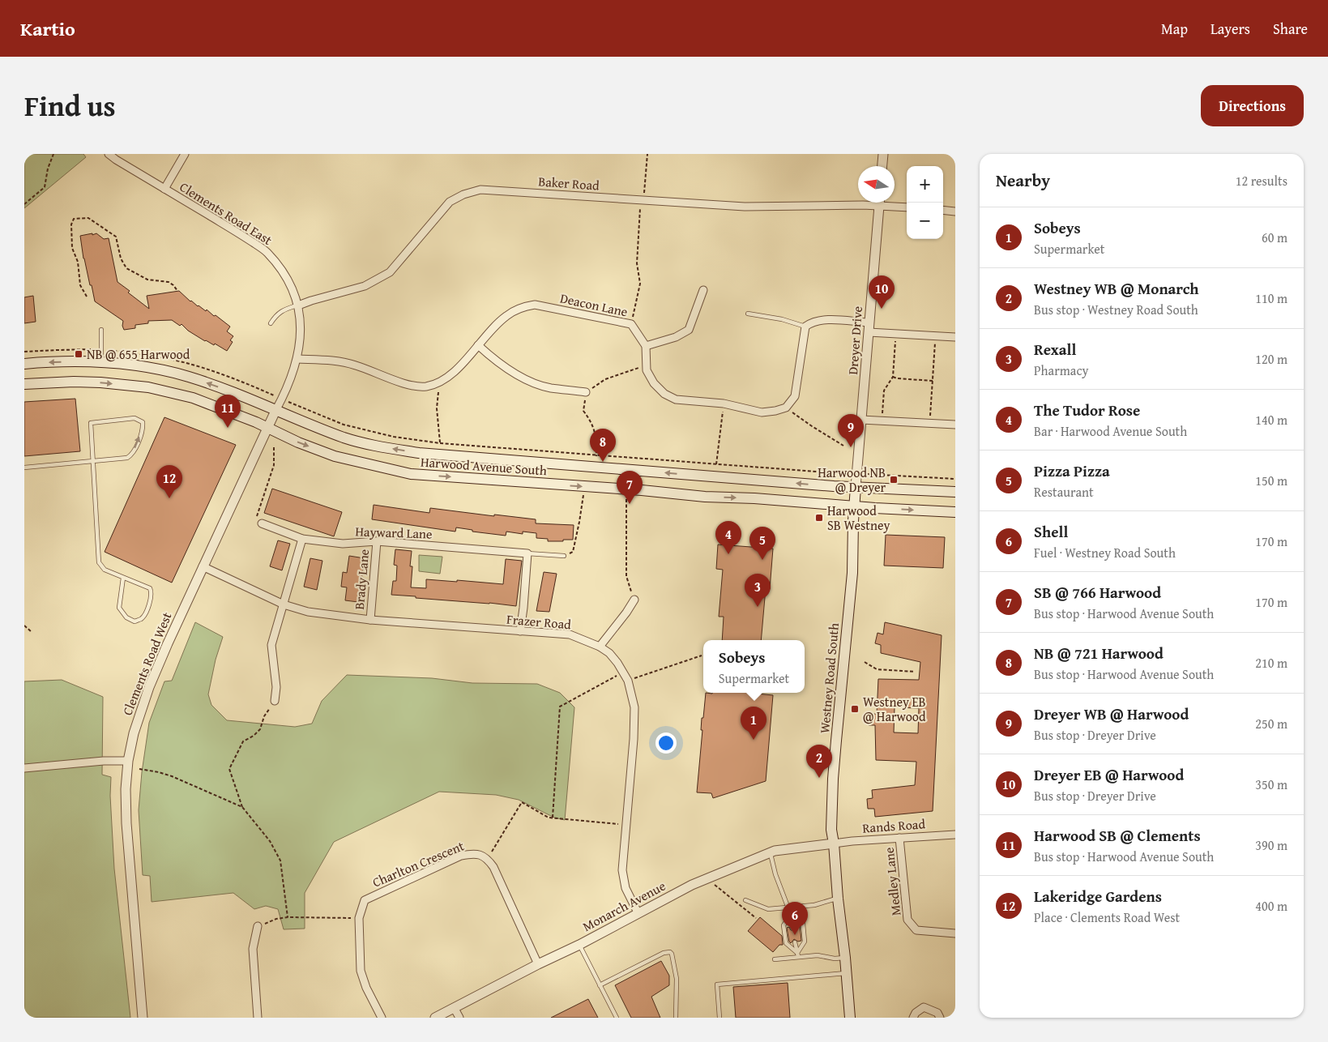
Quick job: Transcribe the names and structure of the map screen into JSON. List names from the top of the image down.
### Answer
{
  "streets": {
    "main road": ["Harwood Avenue South", "Westney Road South"],
    "street": [
      "Baker Road",
      "Clements Road East",
      "Deacon Lane",
      "Dreyer Drive",
      "Hayward Lane",
      "Brady Lane",
      "Frazer Road",
      "Clements Road West",
      "Rands Road",
      "Charlton Crescent",
      "Medley Lane",
      "Monarch Avenue"
    ]
  },
  "crossings": [
    ["Baker Road", "Clements Road East"],
    ["Clements Road East", "Deacon Lane"],
    ["Clements Road East", "Harwood Avenue South"],
    ["Clements Road East", "Clements Road West"],
    ["Dreyer Drive", "Harwood Avenue South"],
    ["Dreyer Drive", "Westney Road South"],
    ["Harwood Avenue South", "Clements Road West"],
    ["Harwood Avenue South", "Westney Road South"],
    ["Hayward Lane", "Brady Lane"],
    ["Brady Lane", "Frazer Road"],
    ["Frazer Road", "Clements Road West"],
    ["Frazer Road", "Monarch Avenue"],
    ["Westney Road South", "Rands Road"],
    ["Westney Road South", "Monarch Avenue"],
    ["Rands Road", "Medley Lane"],
    ["Rands Road", "Monarch Avenue"]
  ],
  "places": {
    "transit": [
      "NB @ 655 Harwood",
      "Harwood NB @ Dreyer",
      "Harwood SB Westney",
      "Westney EB @ Harwood"
    ]
  },
  "north": "left",
  "page": {
    "header": "Kartio",
    "nav": ["Map", "Layers", "Share"],
    "title": "Find us",
    "buttons": "Directions",
    "heading": ["Nearby", "12 results"],
    "map_buttons": ["+", "−"],
    "list": [
      {
        "mark": "1",
        "name": "Sobeys",
        "note": "Supermarket",
        "value": "60 m"
      },
      {
        "mark": "2",
        "name": "Westney WB @ Monarch",
        "note": "Bus stop · Westney Road South",
        "value": "110 m"
      },
      {
        "mark": "3",
        "name": "Rexall",
        "note": "Pharmacy",
        "value": "120 m"
      },
      {
        "mark": "4",
        "name": "The Tudor Rose",
        "note": "Bar · Harwood Avenue South",
        "value": "140 m"
      },
      {
        "mark": "5",
        "name": "Pizza Pizza",
        "note": "Restaurant",
        "value": "150 m"
      },
      {
        "mark": "6",
        "name": "Shell",
        "note": "Fuel · Westney Road South",
        "value": "170 m"
      },
      {
        "mark": "7",
        "name": "SB @ 766 Harwood",
        "note": "Bus stop · Harwood Avenue South",
        "value": "170 m"
      },
      {
        "mark": "8",
        "name": "NB @ 721 Harwood",
        "note": "Bus stop · Harwood Avenue South",
        "value": "210 m"
      },
      {
        "mark": "9",
        "name": "Dreyer WB @ Harwood",
        "note": "Bus stop · Dreyer Drive",
        "value": "250 m"
      },
      {
        "mark": "10",
        "name": "Dreyer EB @ Harwood",
        "note": "Bus stop · Dreyer Drive",
        "value": "350 m"
      },
      {
        "mark": "11",
        "name": "Harwood SB @ Clements",
        "note": "Bus stop · Harwood Avenue South",
        "value": "390 m"
      },
      {
        "mark": "12",
        "name": "Lakeridge Gardens",
        "note": "Place · Clements Road West",
        "value": "400 m"
      }
    ],
    "pins": [
      "10",
      "11",
      "9",
      "8",
      "12",
      "7",
      "4",
      "5",
      "3",
      "1",
      "2",
      "6"
    ],
    "popup": ["Sobeys", "Supermarket"]
  }
}
